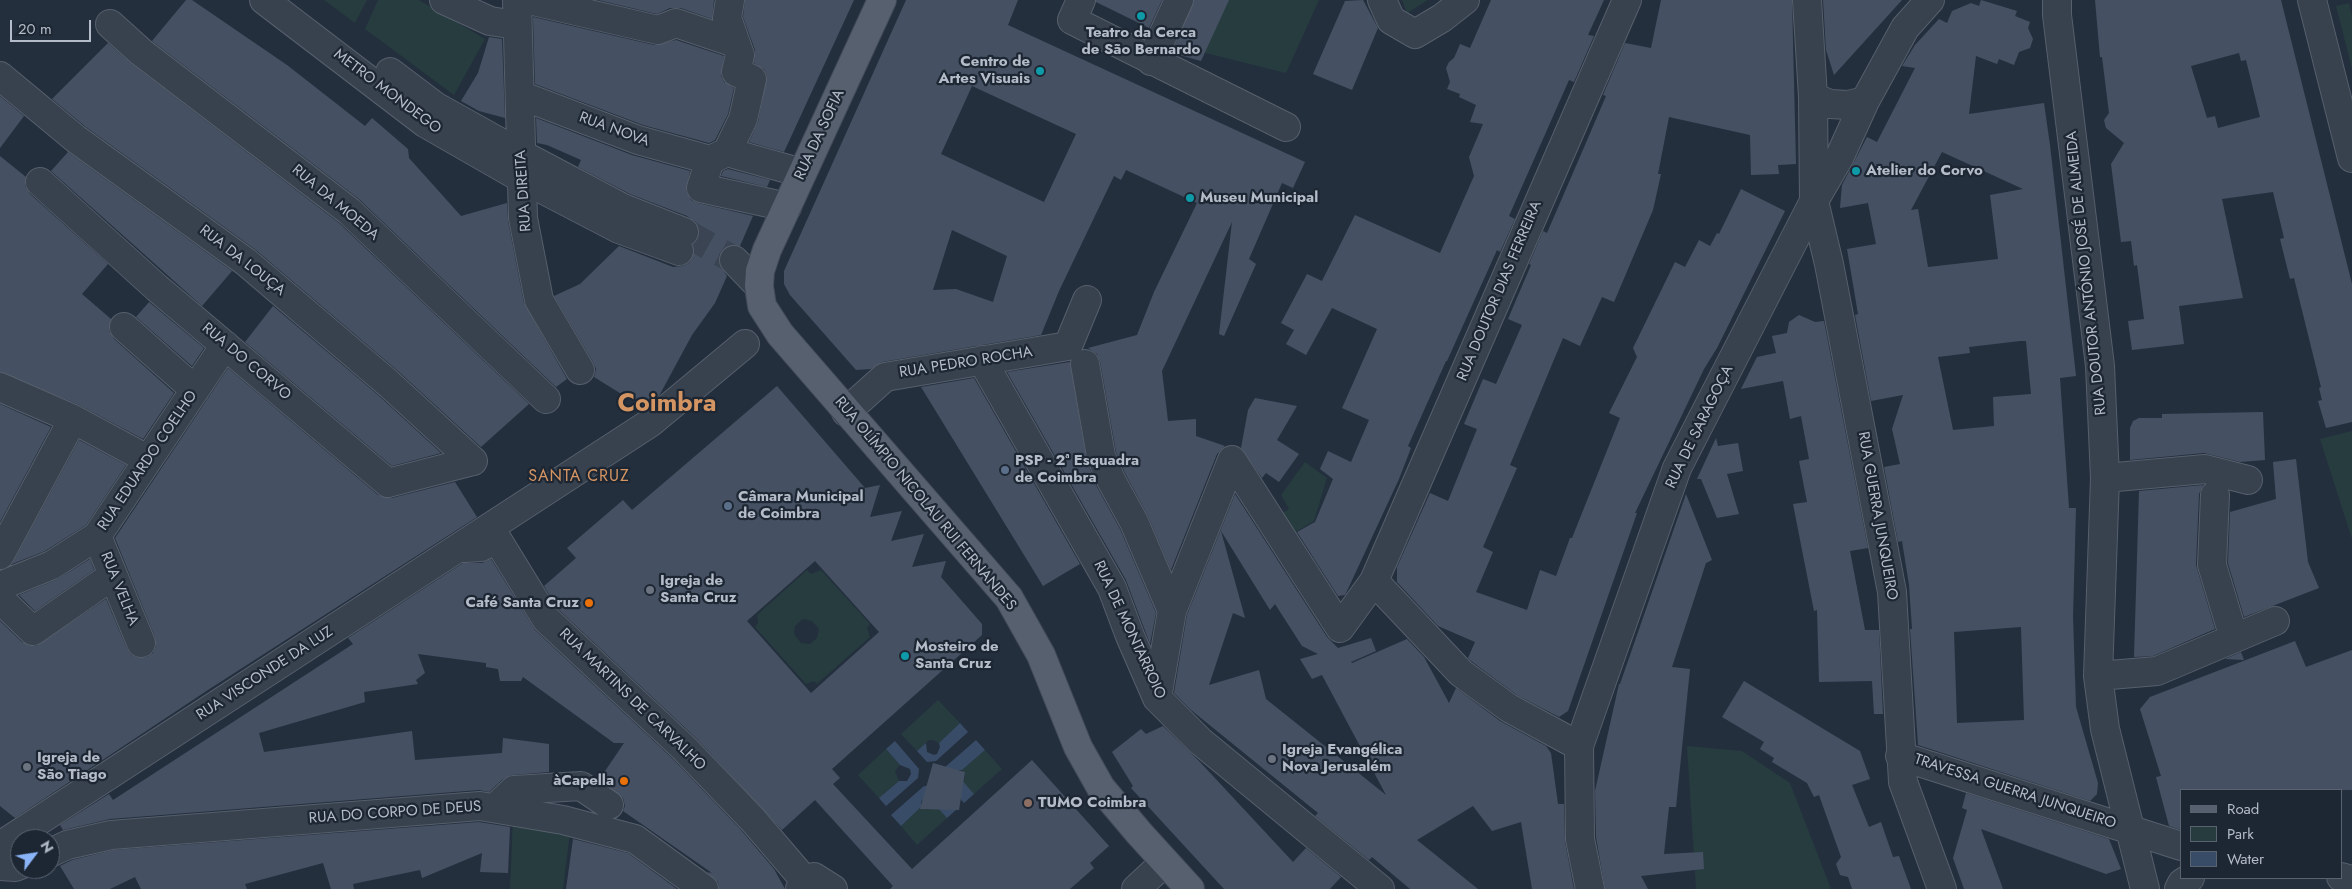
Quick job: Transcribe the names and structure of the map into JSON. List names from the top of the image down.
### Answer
{
  "streets": {
    "main road": ["RUA DA SOFIA", "RUA OLÍMPIO NICOLAU RUI FERNANDES"],
    "street": [
      "METRO MONDEGO",
      "RUA NOVA",
      "RUA DIREITA",
      "RUA DA MOEDA",
      "RUA DA LOUÇA",
      "RUA DOUTOR ANTÓNIO JOSÉ DE ALMEIDA",
      "RUA DOUTOR DIAS FERREIRA",
      "RUA DO CORVO",
      "RUA PEDRO ROCHA",
      "RUA DE SARAGOÇA",
      "RUA EDUARDO COELHO",
      "RUA GUERRA JUNQUEIRO",
      "RUA VELHA",
      "RUA DE MONTARROIO",
      "RUA VISCONDE DA LUZ",
      "RUA MARTINS DE CARVALHO",
      "TRAVESSA GUERRA JUNQUEIRO",
      "RUA DO CORPO DE DEUS"
    ]
  },
  "crossings": [
    ["METRO MONDEGO", "RUA DIREITA"],
    ["RUA NOVA", "RUA DA SOFIA"],
    ["RUA NOVA", "RUA DIREITA"],
    ["RUA DA SOFIA", "RUA OLÍMPIO NICOLAU RUI FERNANDES"],
    ["RUA DA LOUÇA", "RUA DO CORVO"],
    ["RUA DOUTOR ANTÓNIO JOSÉ DE ALMEIDA", "TRAVESSA GUERRA JUNQUEIRO"],
    ["RUA DO CORVO", "RUA EDUARDO COELHO"],
    ["RUA PEDRO ROCHA", "RUA OLÍMPIO NICOLAU RUI FERNANDES"],
    ["RUA PEDRO ROCHA", "RUA DE MONTARROIO"],
    ["RUA DE SARAGOÇA", "RUA GUERRA JUNQUEIRO"],
    ["RUA EDUARDO COELHO", "RUA VELHA"],
    ["RUA GUERRA JUNQUEIRO", "TRAVESSA GUERRA JUNQUEIRO"],
    ["RUA VISCONDE DA LUZ", "RUA MARTINS DE CARVALHO"]
  ],
  "districts": ["Coimbra", "SANTA CRUZ"],
  "places": [
    "Teatro da Cerca de São Bernardo",
    "Centro de Artes Visuais",
    "Atelier do Corvo",
    "Museu Municipal",
    "PSP - 2ª Esquadra de Coimbra",
    "Câmara Municipal de Coimbra",
    "Igreja de Santa Cruz",
    "Café Santa Cruz",
    "Mosteiro de Santa Cruz",
    "Igreja Evangélica Nova Jerusalém",
    "Igreja de São Tiago",
    "àCapella",
    "TUMO Coimbra"
  ],
  "legend": ["Road", "Park", "Water"],
  "scale_bar": "20 m",
  "north": "top right"
}
